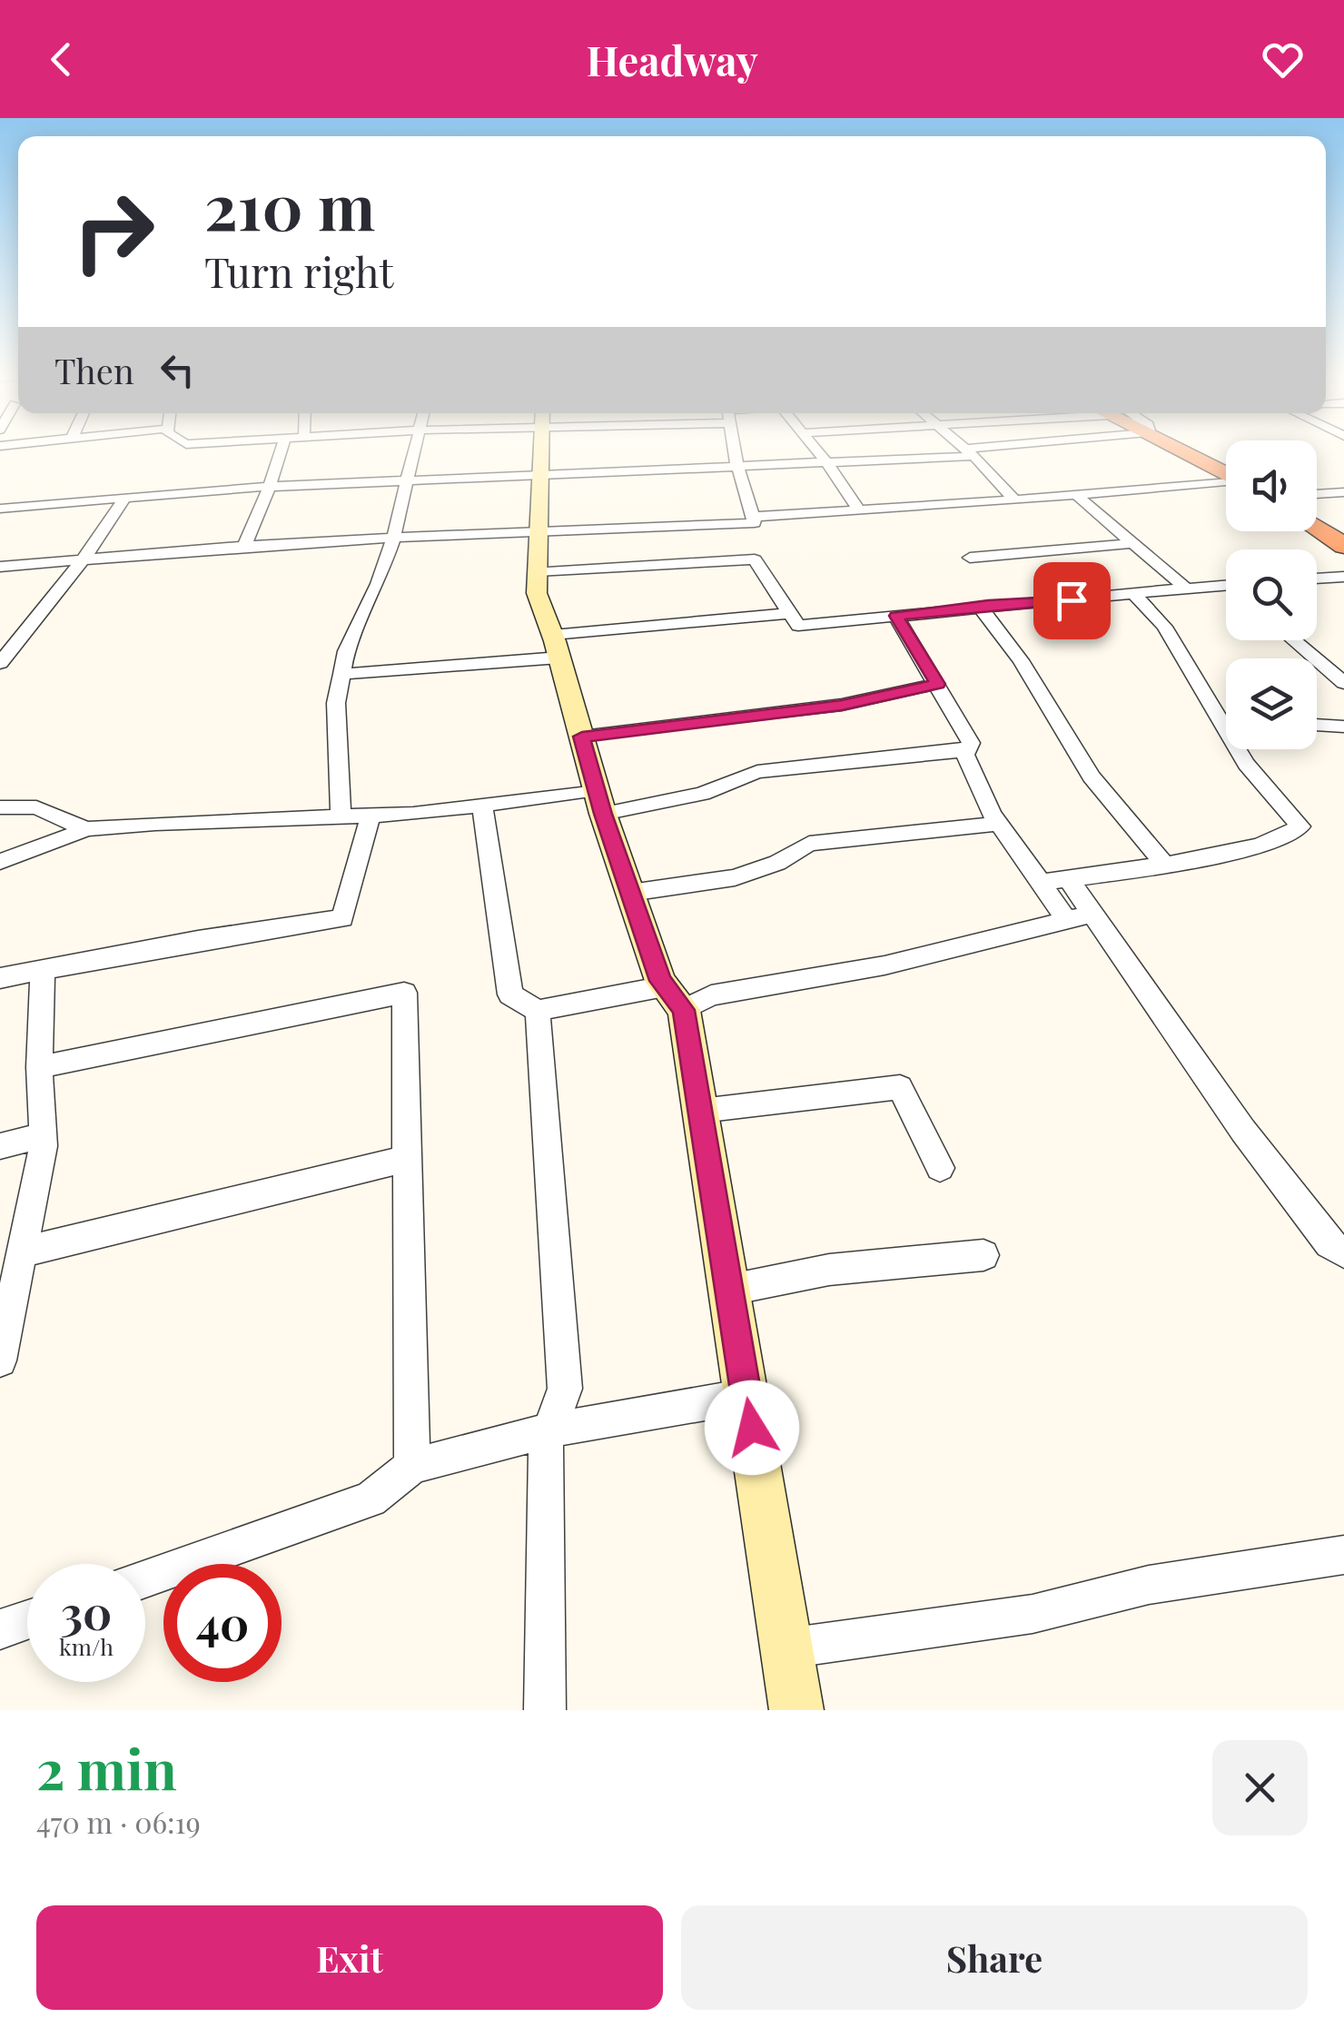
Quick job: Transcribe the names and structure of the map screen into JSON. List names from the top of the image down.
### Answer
{
  "page": {
    "header": "Headway",
    "turn": ["210 m", "Turn right"],
    "then": "Then",
    "speed": "30 km/h",
    "limit": "40",
    "heading": ["2 min", "470 m · 06:19"],
    "buttons": ["Exit", "Share"]
  }
}
